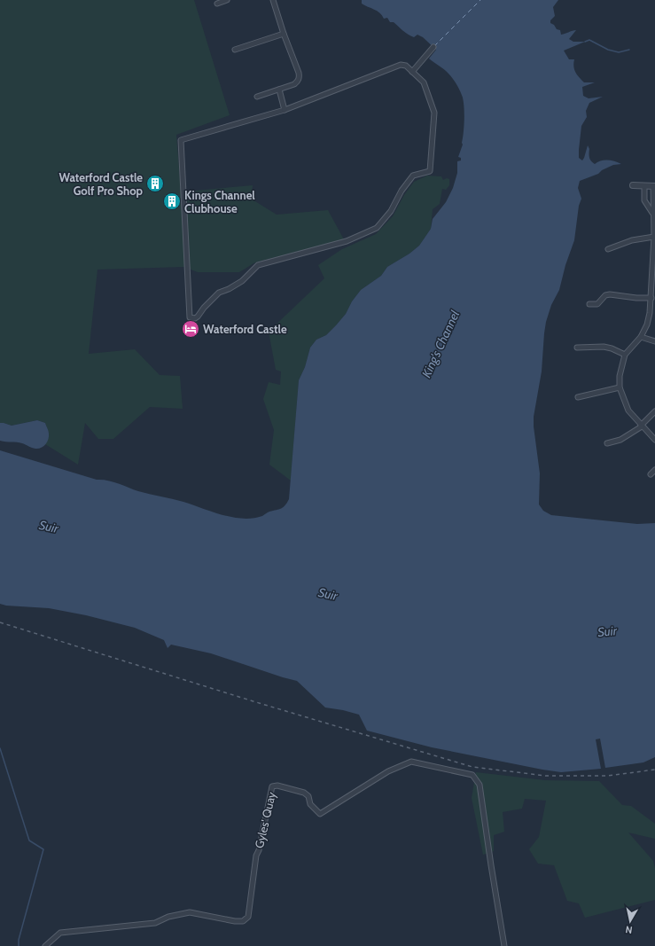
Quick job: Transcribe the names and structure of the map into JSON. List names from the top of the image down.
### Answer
{
  "streets": {
    "street": ["Gyles' Quay"]
  },
  "water": ["King's Channel", "Suir"],
  "places": {
    "building": ["Waterford Castle Golf Pro Shop", "Kings Channel Clubhouse"],
    "hotel": ["Waterford Castle"]
  },
  "north": "bottom"
}
